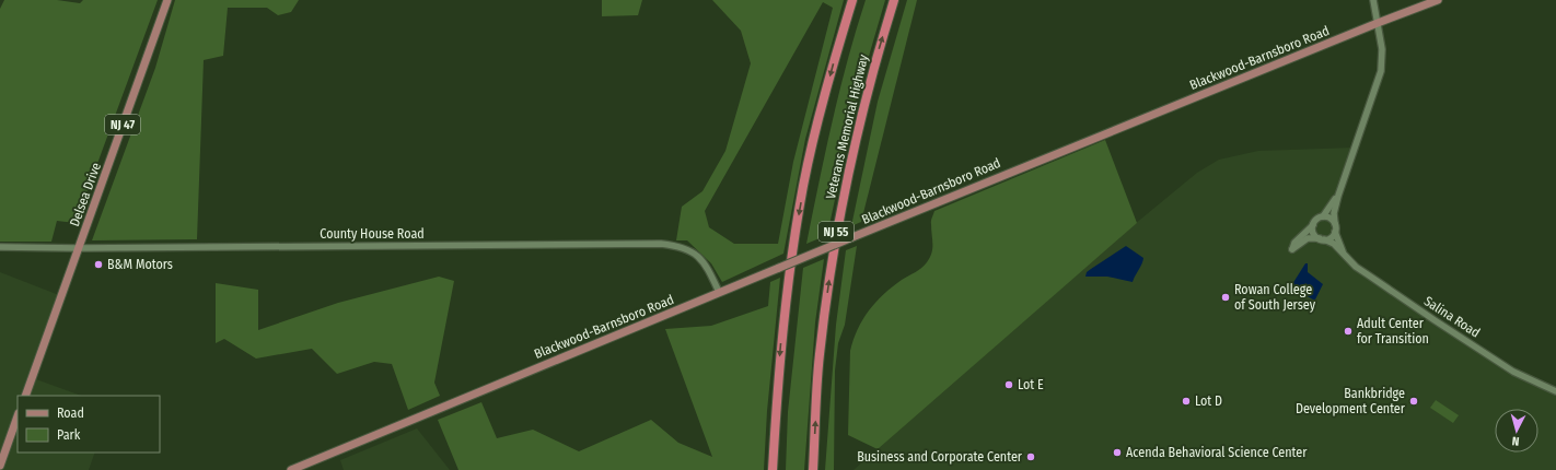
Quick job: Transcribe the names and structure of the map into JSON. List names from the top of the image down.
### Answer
{
  "streets": {
    "highway": ["Veterans Memorial Highway", "NJ 55"],
    "main road": ["Blackwood-Barnsboro Road", "NJ 47", "Delsea Drive"],
    "street": ["County House Road", "Salina Road"]
  },
  "crossings": [
    ["Blackwood-Barnsboro Road", "County House Road"],
    ["Delsea Drive", "County House Road"]
  ],
  "places": [
    "B&M Motors",
    "Rowan College of South Jersey",
    "Adult Center for Transition",
    "Lot E",
    "Lot D",
    "Bankbridge Development Center",
    "Acenda Behavioral Science Center",
    "Business and Corporate Center"
  ],
  "legend": ["Road", "Park"],
  "north": "bottom"
}
